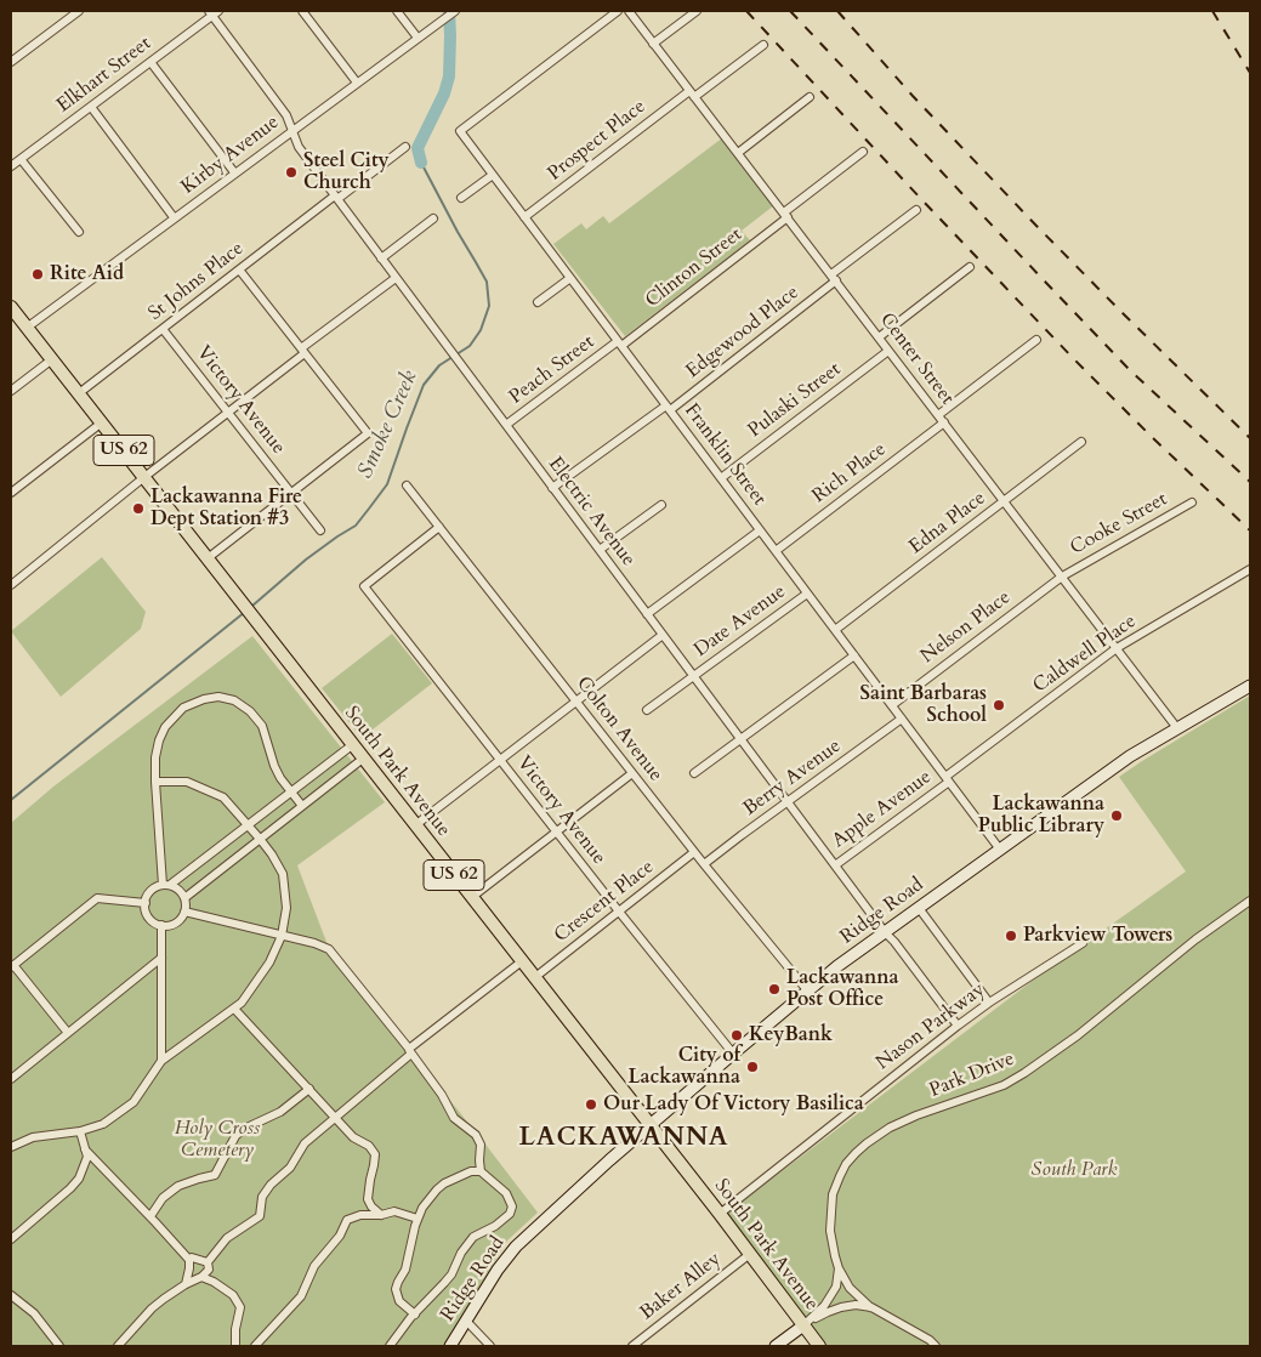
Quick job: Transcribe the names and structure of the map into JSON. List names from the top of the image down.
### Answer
{
  "streets": {
    "main road": ["US 62", "South Park Avenue", "Ridge Road"],
    "street": [
      "Elkhart Street",
      "Prospect Place",
      "Kirby Avenue",
      "Clinton Street",
      "St Johns Place",
      "Edgewood Place",
      "Center Street",
      "Peach Street",
      "Victory Avenue",
      "Pulaski Street",
      "Franklin Street",
      "Rich Place",
      "Electric Avenue",
      "Edna Place",
      "Cooke Street",
      "Date Avenue",
      "Nelson Place",
      "Caldwell Place",
      "Colton Avenue",
      "Berry Avenue",
      "Apple Avenue",
      "Crescent Place",
      "Nason Parkway",
      "Park Drive",
      "Baker Alley"
    ]
  },
  "crossings": [
    ["Elkhart Street", "Electric Avenue"],
    ["Prospect Place", "Center Street"],
    ["Prospect Place", "Franklin Street"],
    ["Kirby Avenue", "Electric Avenue"],
    ["Kirby Avenue", "South Park Avenue"],
    ["Clinton Street", "Center Street"],
    ["Clinton Street", "Peach Street"],
    ["Clinton Street", "Franklin Street"],
    ["St Johns Place", "Victory Avenue"],
    ["St Johns Place", "Electric Avenue"],
    ["St Johns Place", "South Park Avenue"],
    ["Edgewood Place", "Center Street"],
    ["Edgewood Place", "Franklin Street"],
    ["Edgewood Place", "Electric Avenue"],
    ["Center Street", "Pulaski Street"],
    ["Center Street", "Rich Place"],
    ["Center Street", "Edna Place"],
    ["Center Street", "Cooke Street"],
    ["Center Street", "Nelson Place"],
    ["Center Street", "Caldwell Place"],
    ["Center Street", "Ridge Road"],
    ["Peach Street", "Franklin Street"],
    ["Peach Street", "Electric Avenue"],
    ["Victory Avenue", "Colton Avenue"],
    ["Victory Avenue", "Crescent Place"],
    ["Victory Avenue", "Ridge Road"],
    ["Pulaski Street", "Franklin Street"],
    ["Franklin Street", "Rich Place"],
    ["Franklin Street", "Edna Place"],
    ["Franklin Street", "Date Avenue"],
    ["Franklin Street", "Nelson Place"],
    ["Franklin Street", "Caldwell Place"],
    ["Franklin Street", "Berry Avenue"],
    ["Franklin Street", "Apple Avenue"],
    ["Franklin Street", "Ridge Road"],
    ["Electric Avenue", "Date Avenue"],
    ["Electric Avenue", "Berry Avenue"],
    ["Electric Avenue", "Apple Avenue"],
    ["Electric Avenue", "Ridge Road"],
    ["Electric Avenue", "Nason Parkway"],
    ["Cooke Street", "Nelson Place"],
    ["Caldwell Place", "Apple Avenue"],
    ["Colton Avenue", "Berry Avenue"],
    ["Colton Avenue", "Crescent Place"],
    ["Colton Avenue", "Ridge Road"],
    ["South Park Avenue", "Crescent Place"],
    ["South Park Avenue", "Ridge Road"],
    ["South Park Avenue", "Nason Parkway"],
    ["South Park Avenue", "Park Drive"],
    ["South Park Avenue", "Baker Alley"]
  ],
  "districts": ["LACKAWANNA"],
  "water": ["Smoke Creek"],
  "parks": ["Holy Cross Cemetery", "South Park"],
  "places": [
    "Steel City Church",
    "Rite Aid",
    "Lackawanna Fire Dept Station #3",
    "Saint Barbaras School",
    "Lackawanna Public Library",
    "Parkview Towers",
    "Lackawanna Post Office",
    "KeyBank",
    "City of Lackawanna",
    "Our Lady Of Victory Basilica"
  ]
}
